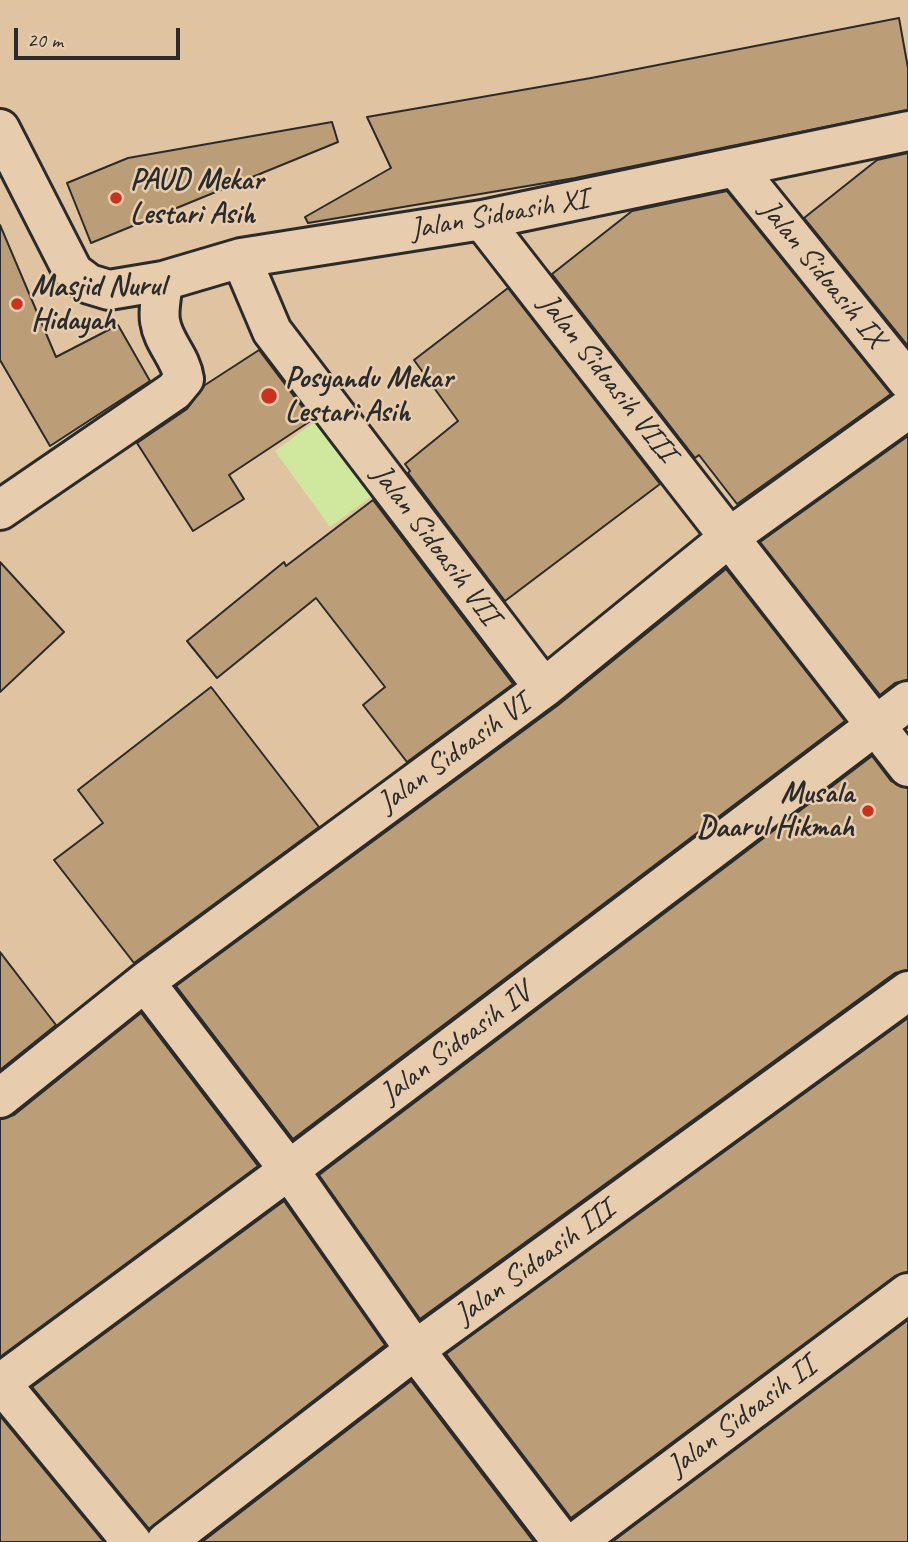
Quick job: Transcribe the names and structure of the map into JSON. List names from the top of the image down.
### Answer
{
  "streets": {
    "street": [
      "Jalan Sidoasih XI",
      "Jalan Sidoasih IX",
      "Jalan Sidoasih VIII",
      "Jalan Sidoasih VII",
      "Jalan Sidoasih VI",
      "Jalan Sidoasih IV",
      "Jalan Sidoasih III",
      "Jalan Sidoasih II"
    ]
  },
  "crossings": [
    ["Jalan Sidoasih XI", "Jalan Sidoasih IX"],
    ["Jalan Sidoasih XI", "Jalan Sidoasih VIII"],
    ["Jalan Sidoasih XI", "Jalan Sidoasih VII"],
    ["Jalan Sidoasih VIII", "Jalan Sidoasih VI"],
    ["Jalan Sidoasih VIII", "Jalan Sidoasih IV"],
    ["Jalan Sidoasih VII", "Jalan Sidoasih VI"]
  ],
  "places": [
    "PAUD Mekar Lestari Asih",
    "Masjid Nurul Hidayah",
    "Posyandu Mekar Lestari Asih",
    "Musala Daarul Hikmah"
  ],
  "scale_bar": "20 m"
}
